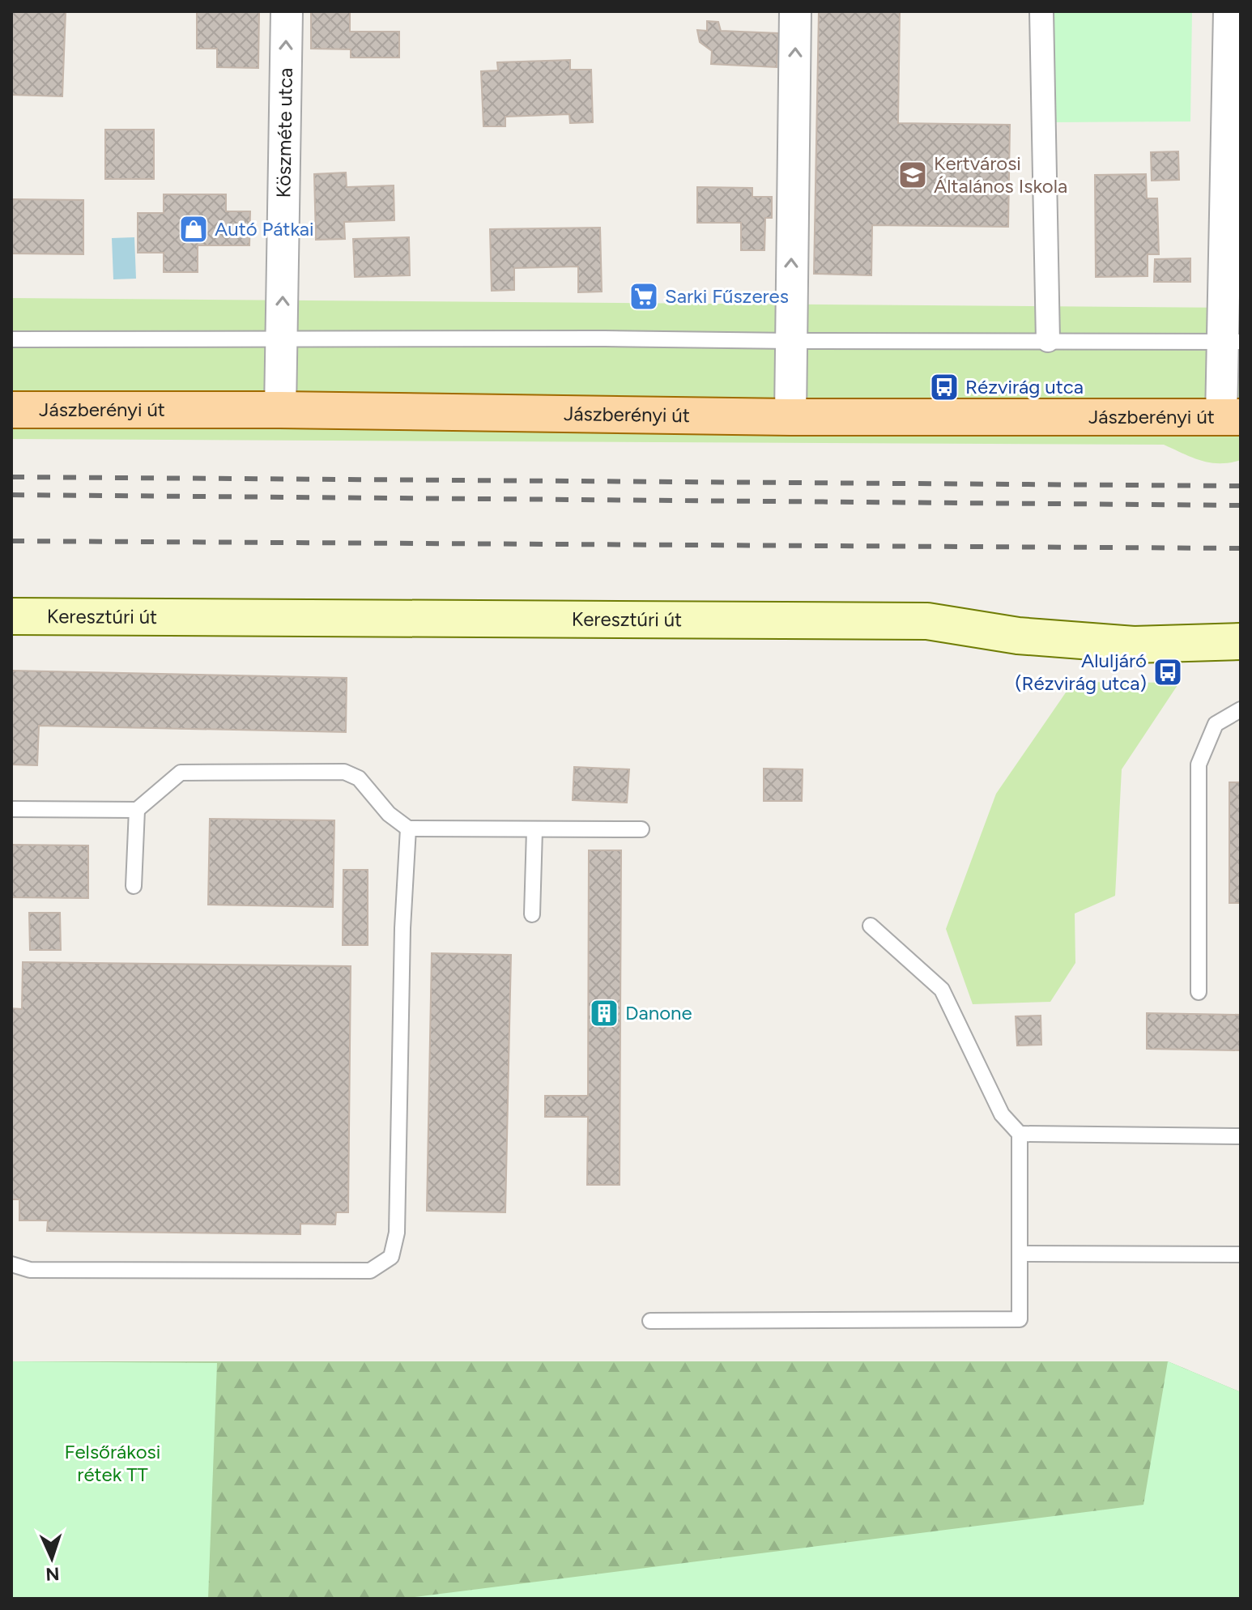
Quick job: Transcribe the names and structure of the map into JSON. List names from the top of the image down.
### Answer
{
  "streets": {
    "main road": ["Jászberényi út", "Keresztúri út"],
    "street": ["Köszméte utca"]
  },
  "crossings": [
    ["Köszméte utca", "Jászberényi út"]
  ],
  "one_way": ["Köszméte utca"],
  "parks": ["Felsőrákosi rétek TT"],
  "places": {
    "school or university": ["Kertvárosi Általános Iskola"],
    "shop": ["Autó Pátkai"],
    "supermarket": ["Sarki Fűszeres"],
    "bus stop": ["Rézvirág utca", "Aluljáró (Rézvirág utca)"],
    "building": ["Danone"]
  },
  "north": "bottom"
}
